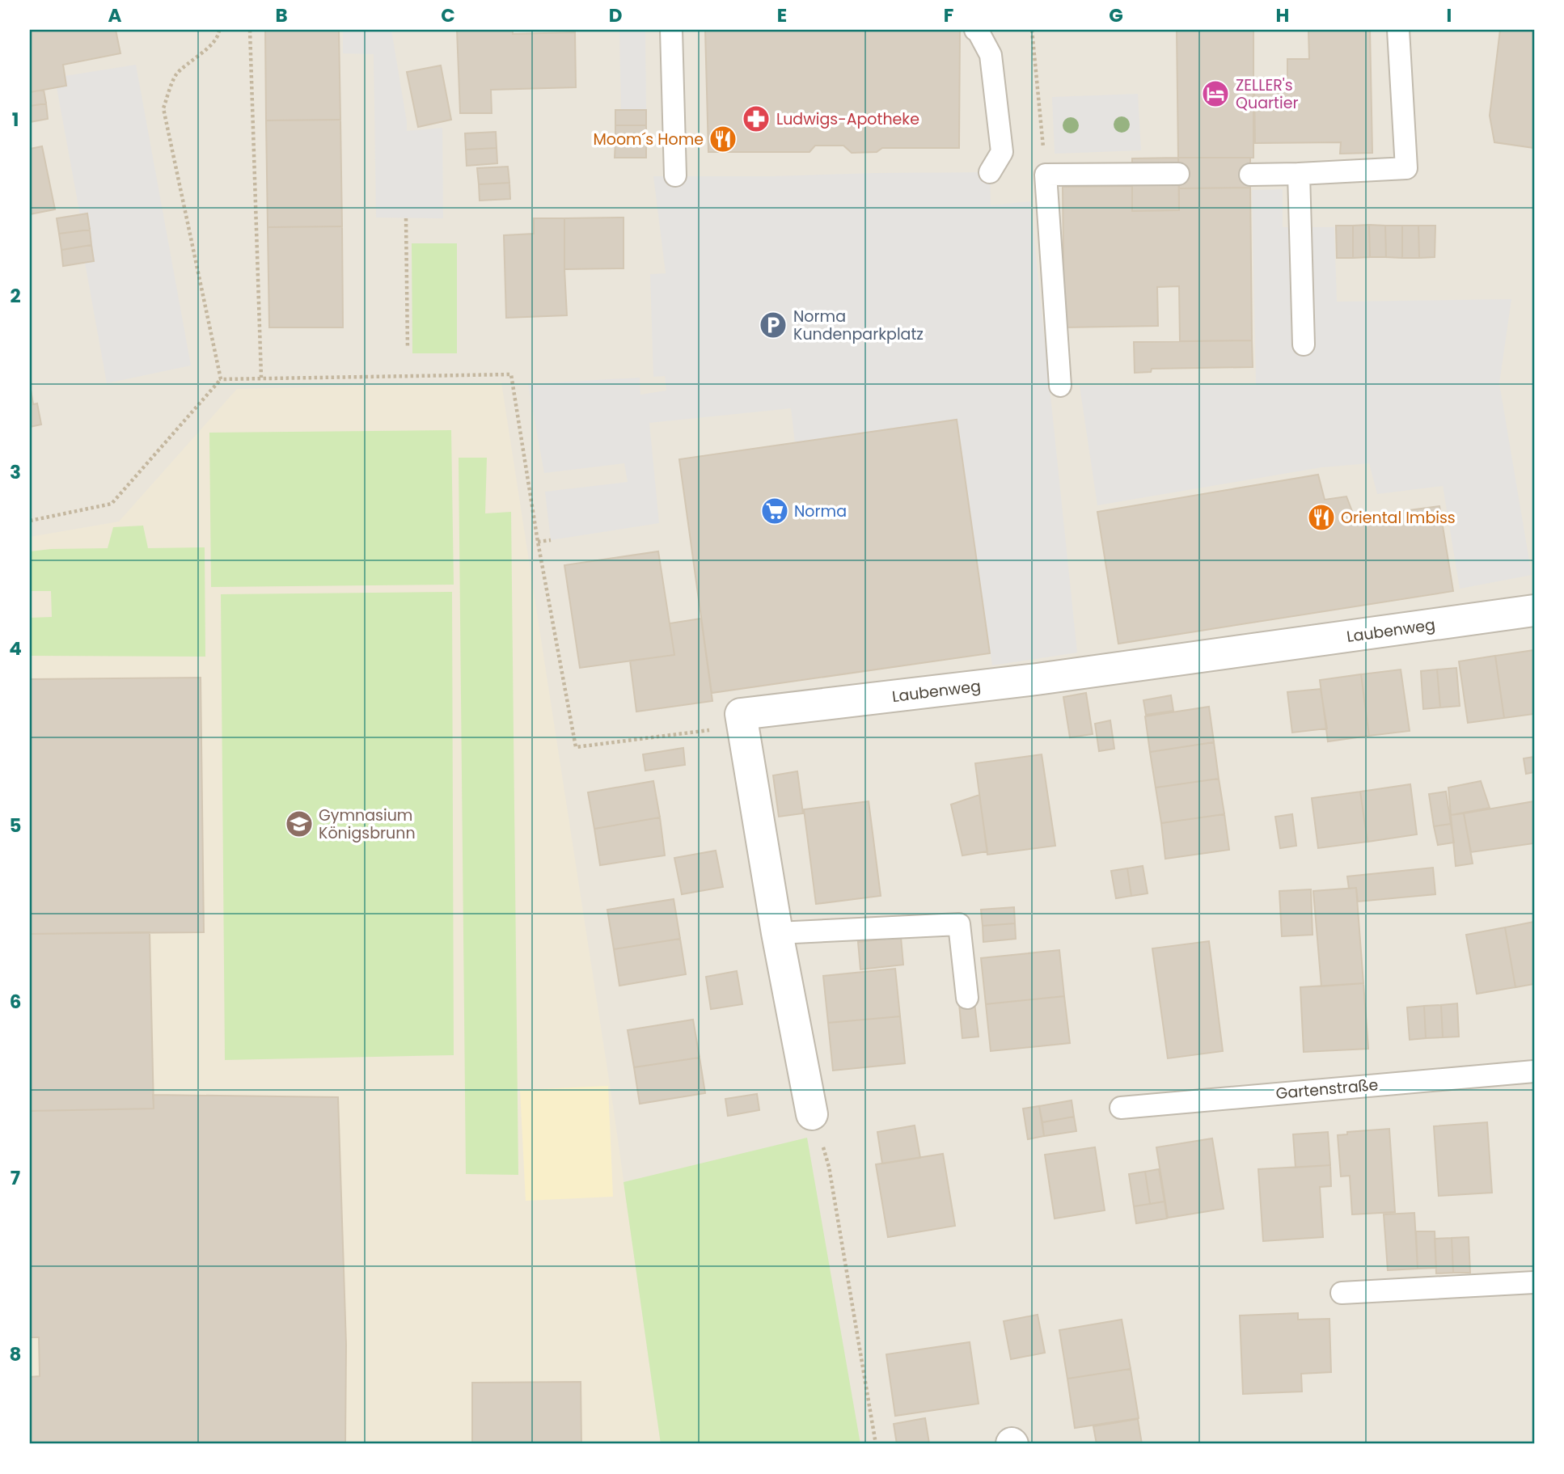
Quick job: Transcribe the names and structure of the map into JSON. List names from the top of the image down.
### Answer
{
  "streets": {
    "street": ["Laubenweg"],
    "lane": ["Gartenstraße"]
  },
  "places": {
    "hotel": ["ZELLER's Quartier"],
    "pharmacy": ["Ludwigs-Apotheke"],
    "restaurant": ["Moom´s Home", "Oriental Imbiss"],
    "parking": ["Norma Kundenparkplatz"],
    "supermarket": ["Norma"],
    "school or university": ["Gymnasium Königsbrunn"]
  },
  "grid": {
    "columns": [
      "A",
      "B",
      "C",
      "D",
      "E",
      "F",
      "G",
      "H",
      "I"
    ],
    "rows": [
      "1",
      "2",
      "3",
      "4",
      "5",
      "6",
      "7",
      "8"
    ]
  }
}
